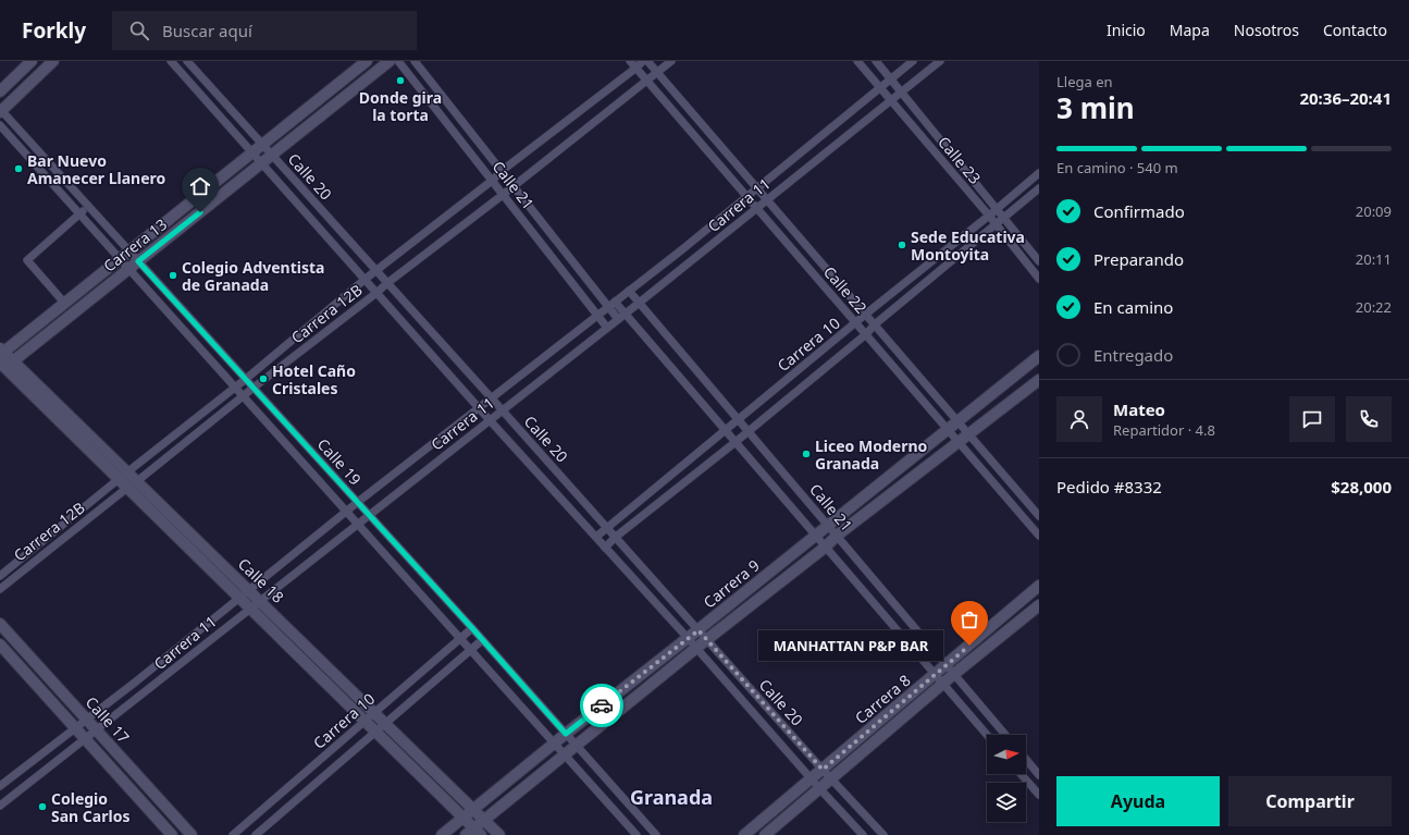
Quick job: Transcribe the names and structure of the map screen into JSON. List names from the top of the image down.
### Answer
{
  "streets": {
    "street": [
      "Calle 23",
      "Calle 20",
      "Calle 21",
      "Carrera 11",
      "Carrera 13",
      "Calle 22",
      "Carrera 12B",
      "Carrera 10",
      "Calle 19",
      "Calle 18",
      "Carrera 9",
      "Carrera 8",
      "Calle 17"
    ]
  },
  "crossings": [
    ["Calle 23", "Carrera 11"],
    ["Calle 23", "Carrera 10"],
    ["Calle 20", "Carrera 11"],
    ["Calle 20", "Carrera 13"],
    ["Calle 20", "Carrera 12B"],
    ["Calle 20", "Carrera 10"],
    ["Calle 20", "Carrera 9"],
    ["Calle 20", "Carrera 8"],
    ["Calle 21", "Carrera 11"],
    ["Calle 21", "Carrera 12B"],
    ["Calle 21", "Carrera 10"],
    ["Calle 21", "Carrera 9"],
    ["Calle 21", "Carrera 8"],
    ["Carrera 11", "Calle 22"],
    ["Carrera 11", "Calle 19"],
    ["Carrera 11", "Calle 18"],
    ["Carrera 11", "Calle 17"],
    ["Carrera 13", "Calle 19"],
    ["Carrera 13", "Calle 18"],
    ["Calle 22", "Carrera 12B"],
    ["Calle 22", "Carrera 10"],
    ["Calle 22", "Carrera 9"],
    ["Carrera 12B", "Calle 19"],
    ["Carrera 12B", "Calle 18"],
    ["Carrera 10", "Calle 19"],
    ["Carrera 10", "Calle 18"],
    ["Calle 19", "Carrera 9"],
    ["Calle 18", "Carrera 9"]
  ],
  "districts": ["Granada"],
  "places": [
    "Donde gira la torta",
    "Bar Nuevo Amanecer Llanero",
    "Sede Educativa Montoyita",
    "Colegio Adventista de Granada",
    "Hotel Caño Cristales",
    "Liceo Moderno Granada",
    "MANHATTAN P&P BAR",
    "Colegio San Carlos"
  ],
  "north": "right",
  "page": {
    "header": "Forkly",
    "search": "Buscar aquí",
    "nav": [
      "Inicio",
      "Mapa",
      "Nosotros",
      "Contacto"
    ],
    "heading": ["3 min", "Llega en", "20:36–20:41"],
    "panel": [
      "Mateo",
      "Repartidor · 4.8",
      "Pedido #8332",
      "$28,000"
    ],
    "bar": "En camino · 540 m",
    "list": [
      ["Confirmado", "20:09"],
      ["Preparando", "20:11"],
      ["En camino", "20:22"],
      "Entregado"
    ],
    "bubble": "MANHATTAN P&P BAR",
    "buttons": ["Ayuda", "Compartir"]
  }
}
